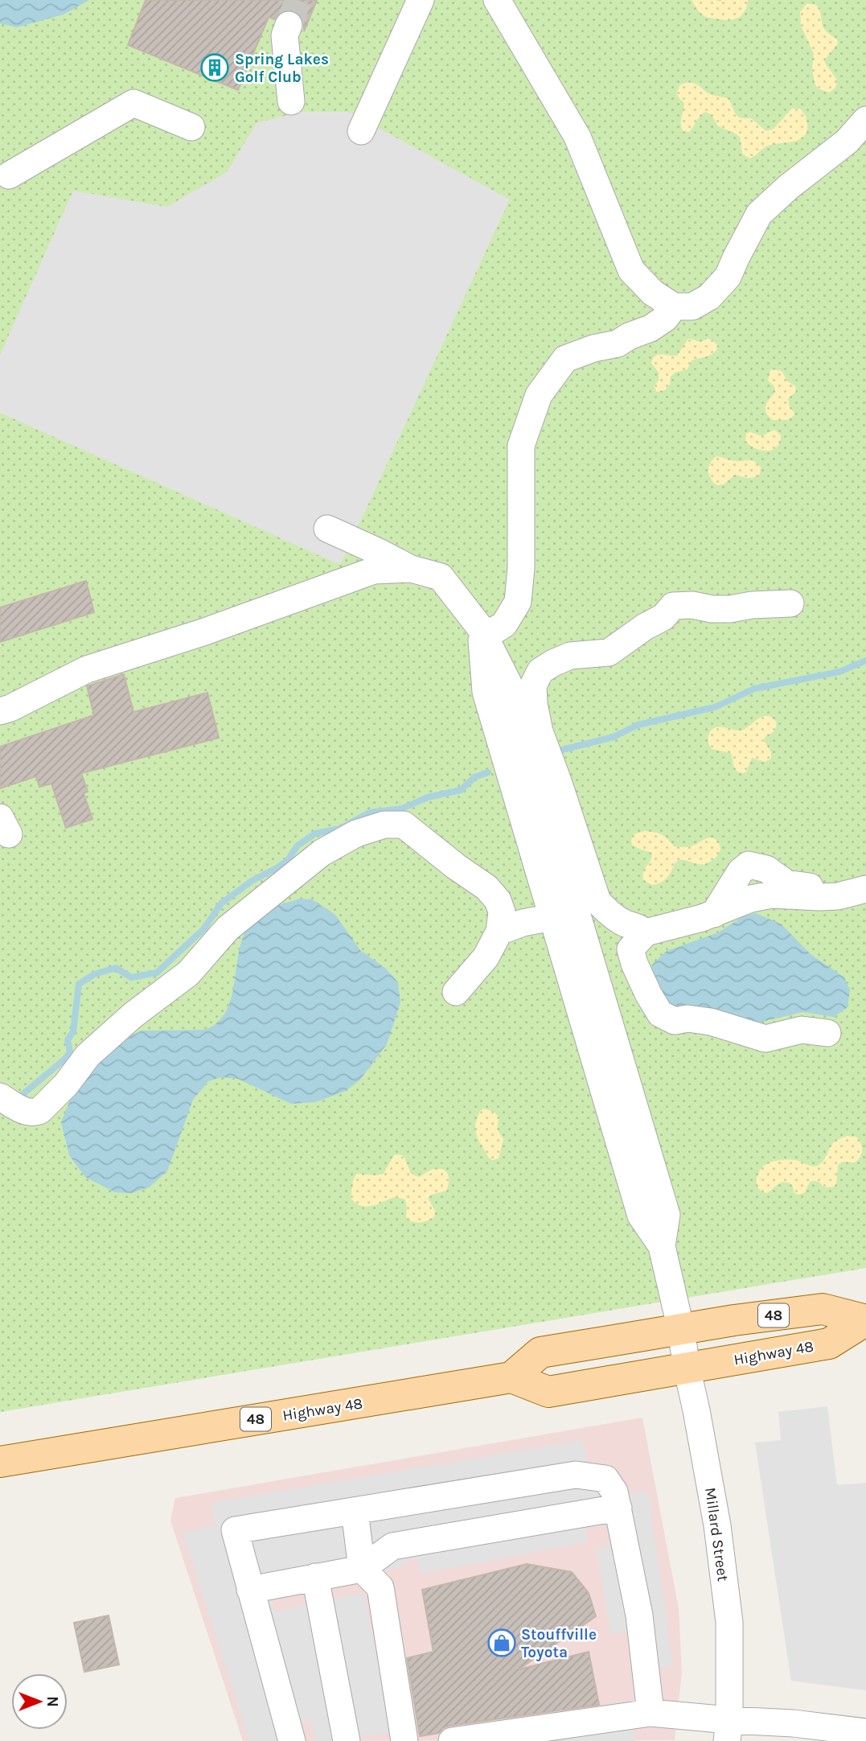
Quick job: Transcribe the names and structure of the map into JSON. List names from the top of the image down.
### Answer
{
  "streets": {
    "main road": ["48", "Highway 48"],
    "street": ["Millard Street"]
  },
  "crossings": [
    ["Highway 48", "Millard Street"]
  ],
  "places": {
    "building": ["Spring Lakes Golf Club"],
    "shop": ["Stouffville Toyota"]
  },
  "north": "right"
}
